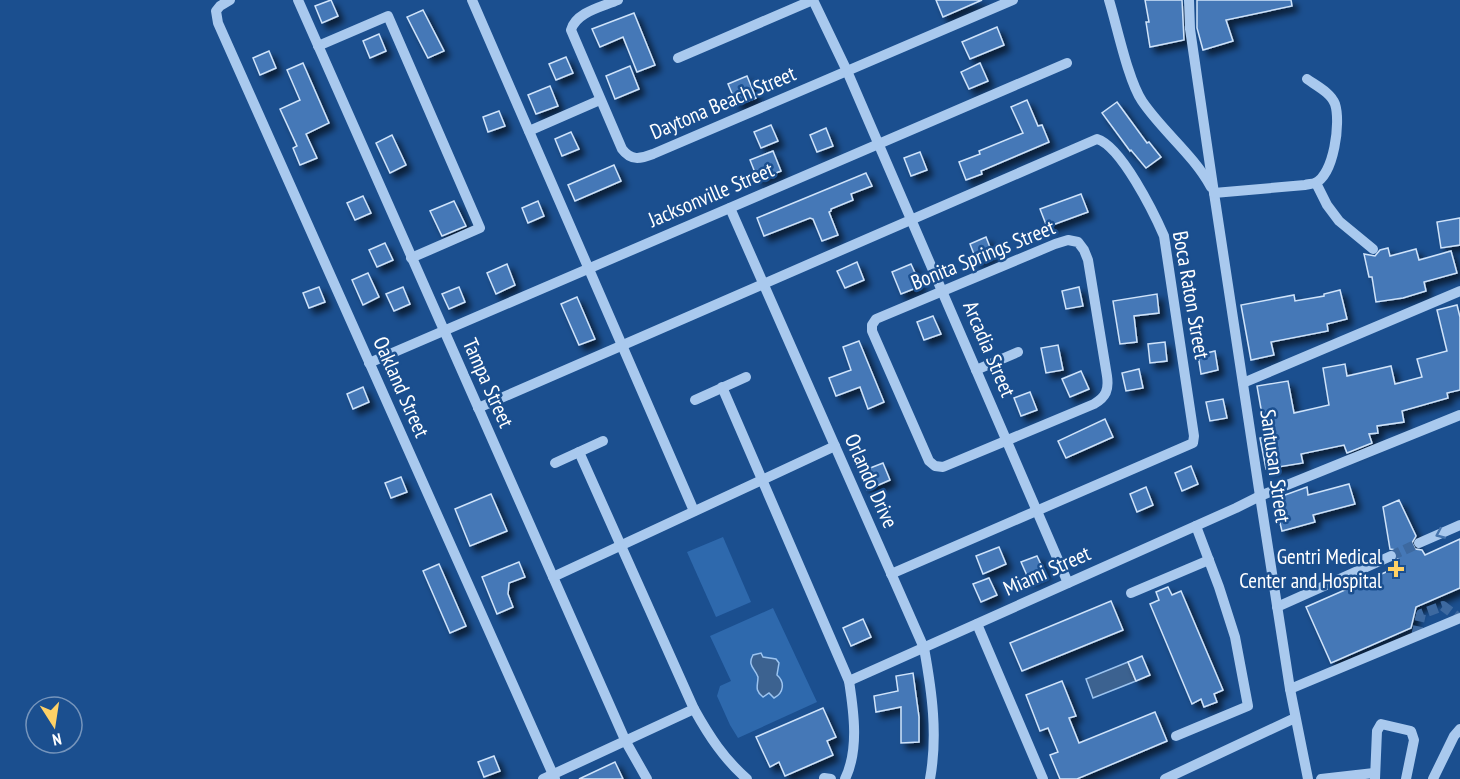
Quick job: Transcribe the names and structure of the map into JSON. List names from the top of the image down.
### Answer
{
  "streets": {
    "street": [
      "Daytona Beach Street",
      "Jacksonville Street",
      "Bonita Springs Street",
      "Boca Raton Street",
      "Arcadia Street",
      "Tampa Street",
      "Oakland Street",
      "Santusan Street",
      "Orlando Drive",
      "Miami Street"
    ]
  },
  "crossings": [
    ["Daytona Beach Street", "Arcadia Street"],
    ["Jacksonville Street", "Arcadia Street"],
    ["Jacksonville Street", "Tampa Street"],
    ["Jacksonville Street", "Oakland Street"],
    ["Jacksonville Street", "Orlando Drive"],
    ["Bonita Springs Street", "Arcadia Street"],
    ["Boca Raton Street", "Arcadia Street"],
    ["Boca Raton Street", "Tampa Street"],
    ["Boca Raton Street", "Orlando Drive"],
    ["Arcadia Street", "Miami Street"],
    ["Santusan Street", "Miami Street"],
    ["Orlando Drive", "Miami Street"]
  ],
  "places": {
    "health": ["Gentri Medical Center and Hospital"]
  },
  "north": "bottom"
}
